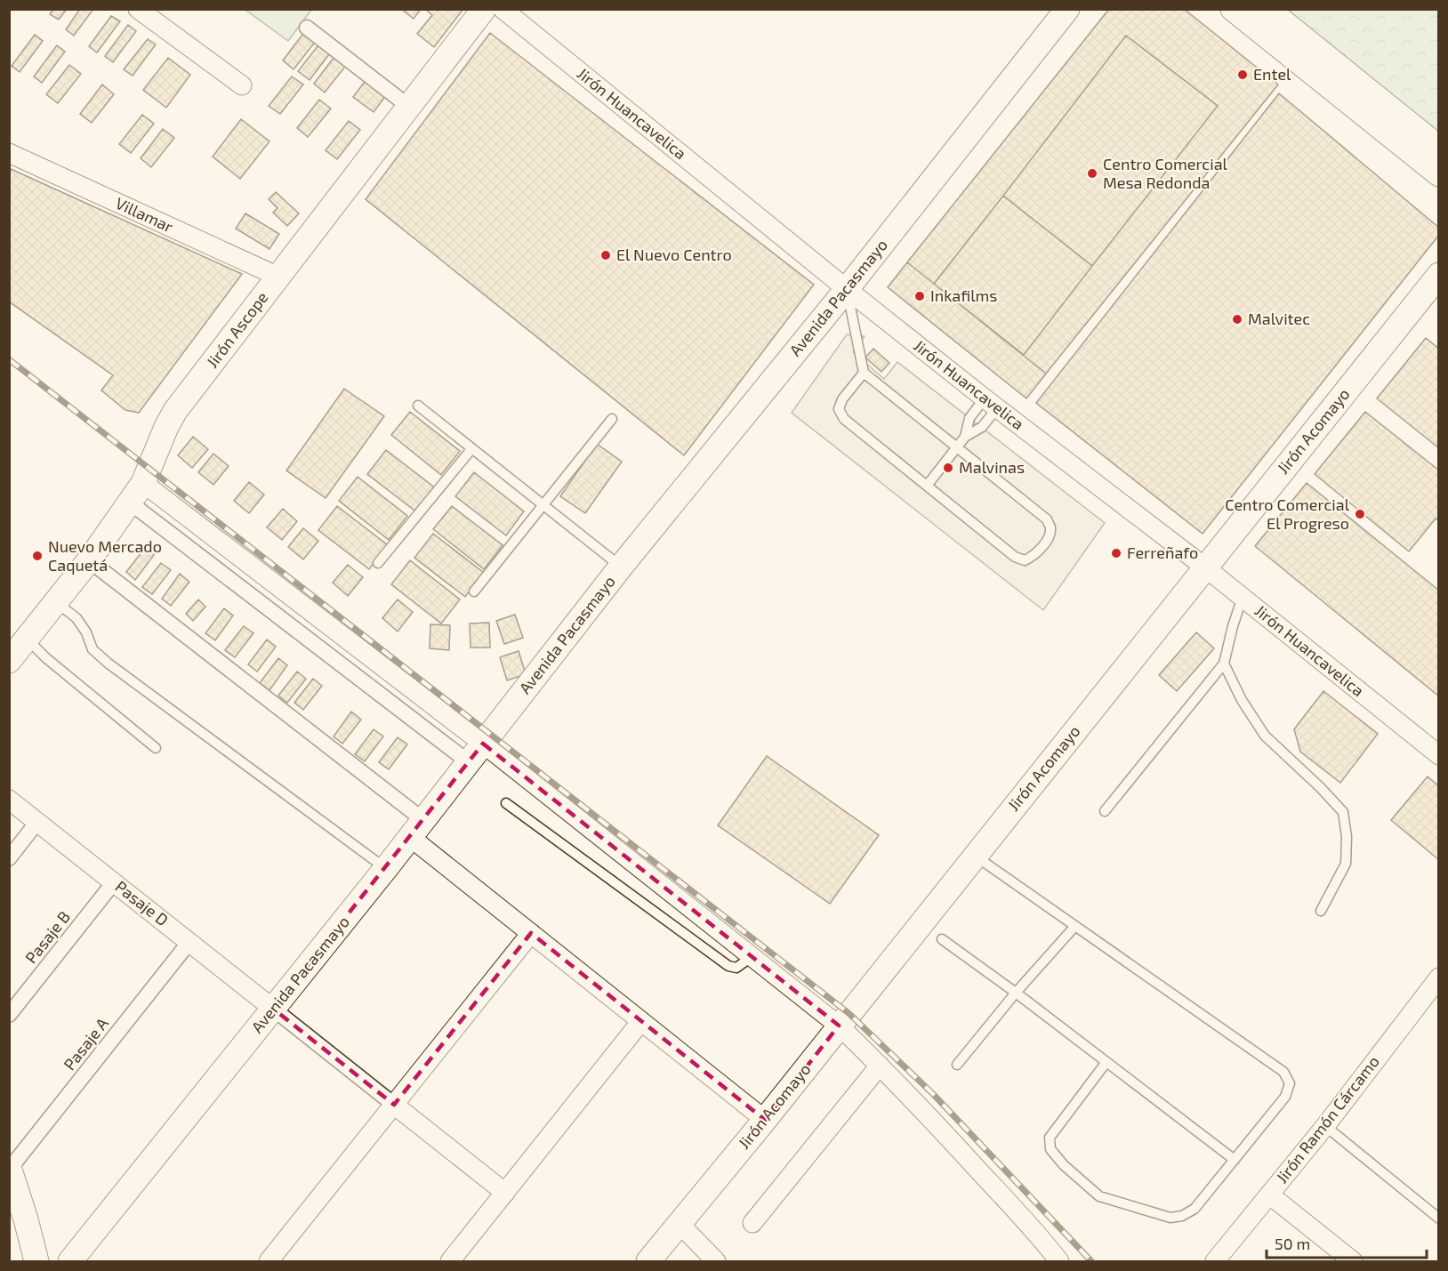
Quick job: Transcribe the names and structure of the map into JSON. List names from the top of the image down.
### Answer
{
  "streets": {
    "street": [
      "Jirón Huancavelica",
      "Villamar",
      "Avenida Pacasmayo",
      "Jirón Ascope",
      "Jirón Acomayo",
      "Pasaje D",
      "Pasaje B",
      "Pasaje A",
      "Jirón Ramón Cárcamo"
    ]
  },
  "crossings": [
    ["Jirón Huancavelica", "Avenida Pacasmayo"],
    ["Jirón Huancavelica", "Jirón Acomayo"],
    ["Villamar", "Jirón Ascope"],
    ["Avenida Pacasmayo", "Pasaje D"],
    ["Pasaje D", "Pasaje B"],
    ["Pasaje D", "Pasaje A"]
  ],
  "places": [
    "Entel",
    "Centro Comercial Mesa Redonda",
    "El Nuevo Centro",
    "Inkafilms",
    "Malvitec",
    "Malvinas",
    "Centro Comercial El Progreso",
    "Ferreñafo",
    "Nuevo Mercado Caquetá"
  ],
  "scale_bar": "50 m"
}
